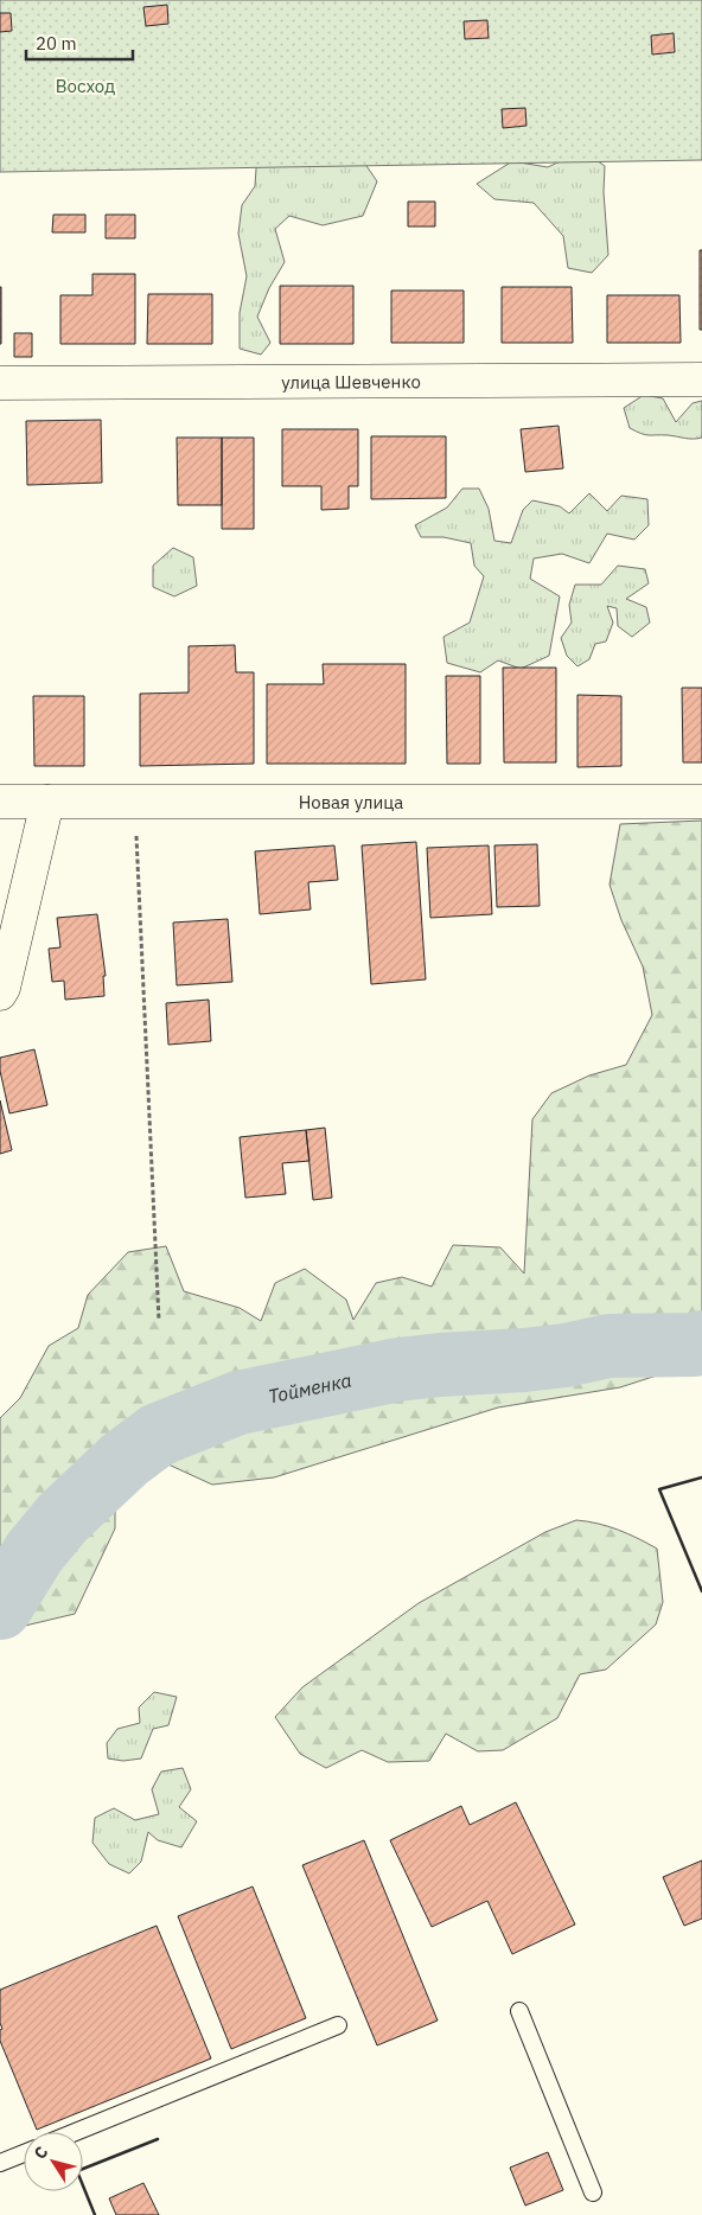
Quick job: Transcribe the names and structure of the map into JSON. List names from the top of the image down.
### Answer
{
  "streets": {
    "street": ["улица Шевченко", "Новая улица"]
  },
  "water": ["Тойменка"],
  "parks": ["Восход"],
  "scale_bar": "20 m",
  "north": "top left"
}
